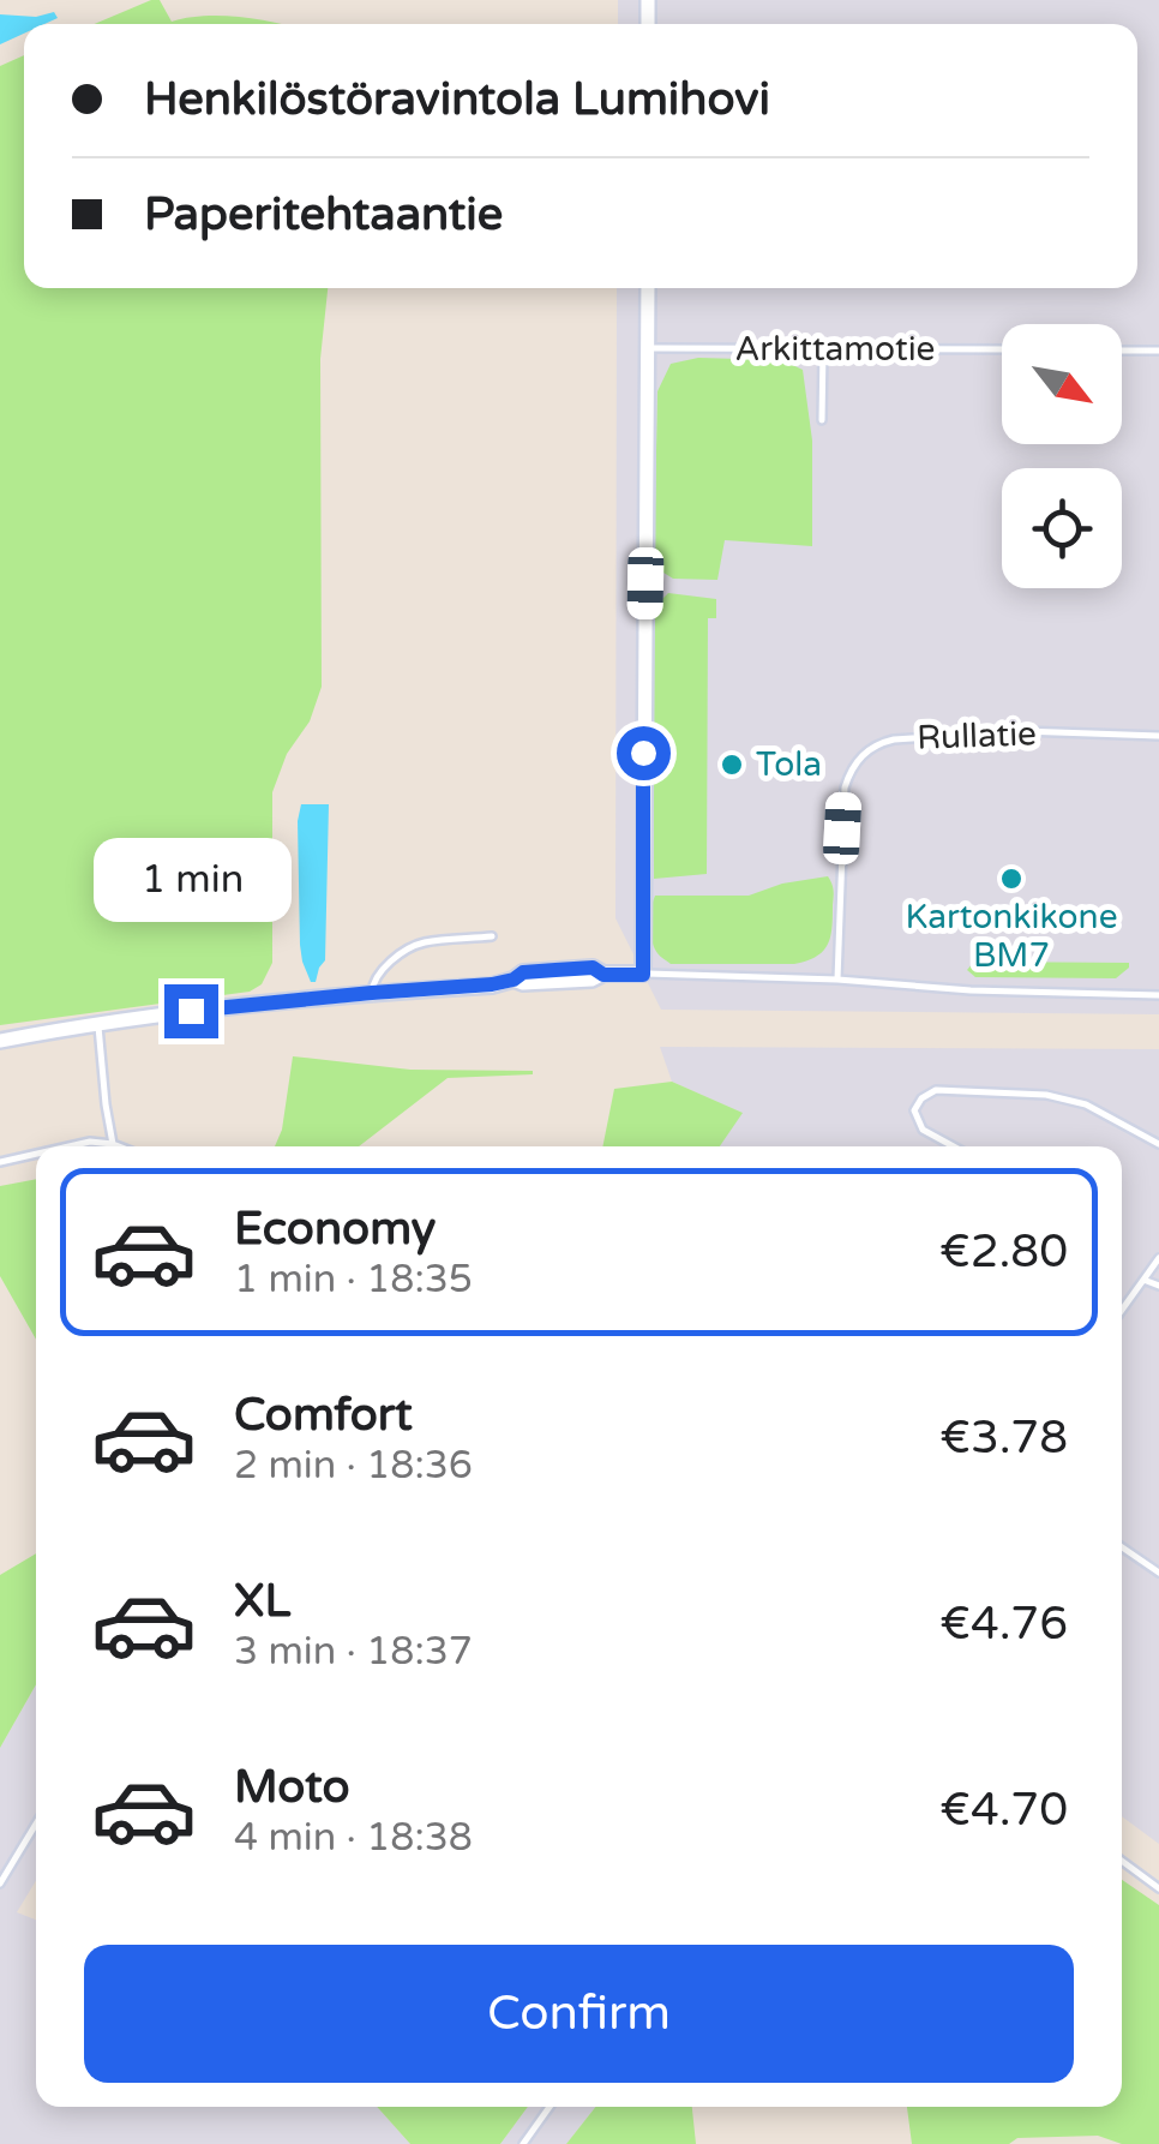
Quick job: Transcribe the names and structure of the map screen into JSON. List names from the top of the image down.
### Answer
{
  "streets": {
    "lane": ["Arkittamotie", "Rullatie"]
  },
  "places": ["Tola", "Kartonkikone BM7"],
  "north": "bottom right",
  "page": {
    "banner": ["Henkilöstöravintola Lumihovi", "Paperitehtaantie"],
    "bubble": "1 min",
    "list": [
      {
        "name": "Economy",
        "note": "1 min · 18:35",
        "value": "€2.80"
      },
      {
        "name": "Comfort",
        "note": "2 min · 18:36",
        "value": "€3.78"
      },
      {
        "name": "XL",
        "note": "3 min · 18:37",
        "value": "€4.76"
      },
      {
        "name": "Moto",
        "note": "4 min · 18:38",
        "value": "€4.70"
      }
    ],
    "buttons": "Confirm"
  }
}
